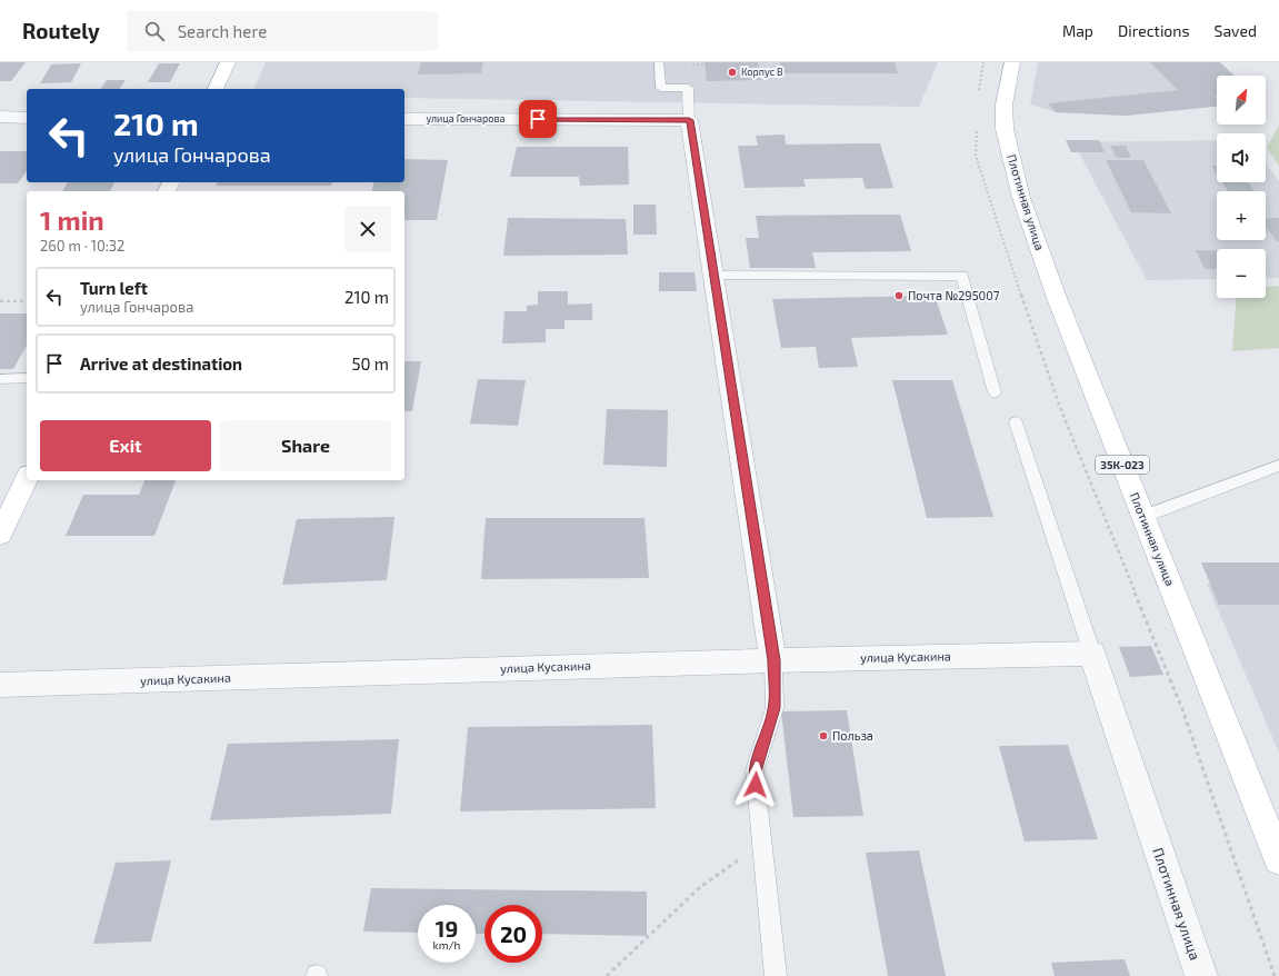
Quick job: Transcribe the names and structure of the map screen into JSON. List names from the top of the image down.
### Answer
{
  "streets": {
    "main road": ["Плотинная улица", "35К-023"],
    "street": ["улица Гончарова", "улица Кусакина"]
  },
  "crossings": [
    ["Плотинная улица", "улица Кусакина"]
  ],
  "places": ["Корпус В", "Почта №295007", "Польза"],
  "north": "top right",
  "page": {
    "header": "Routely",
    "search": "Search here",
    "nav": ["Map", "Directions", "Saved"],
    "map_buttons": ["+", "−"],
    "turn": ["210 m", "улица Гончарова"],
    "heading": ["1 min", "260 m · 10:32"],
    "list": [
      {
        "name": "Turn left",
        "note": "улица Гончарова",
        "value": "210 m"
      },
      {
        "name": "Arrive at destination",
        "value": "50 m"
      }
    ],
    "buttons": ["Exit", "Share"],
    "speed": "19 km/h",
    "limit": "20"
  }
}
